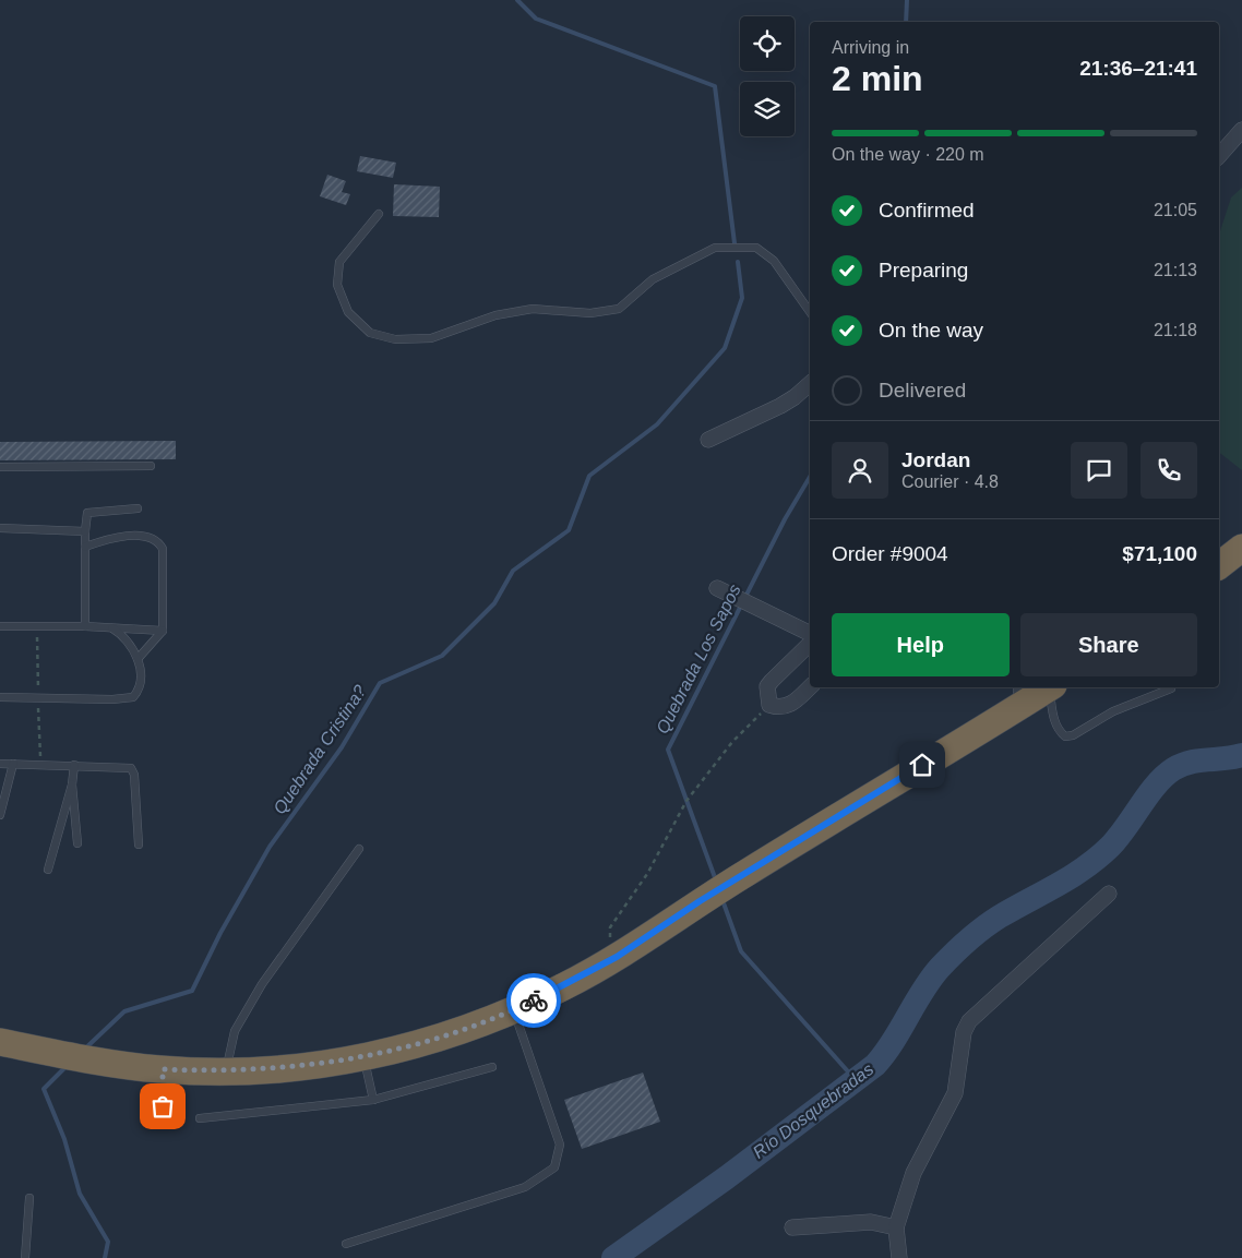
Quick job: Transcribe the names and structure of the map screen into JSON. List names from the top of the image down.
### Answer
{
  "water": ["Quebrada Los Sapos", "Quebrada Cristina?", "Río Dosquebradas"],
  "page": {
    "heading": ["2 min", "Arriving in", "21:36–21:41"],
    "panel": [
      "Jordan",
      "Courier · 4.8",
      "Order #9004",
      "$71,100"
    ],
    "bar": "On the way · 220 m",
    "list": [
      ["Confirmed", "21:05"],
      ["Preparing", "21:13"],
      ["On the way", "21:18"],
      "Delivered"
    ],
    "buttons": ["Help", "Share"]
  }
}
